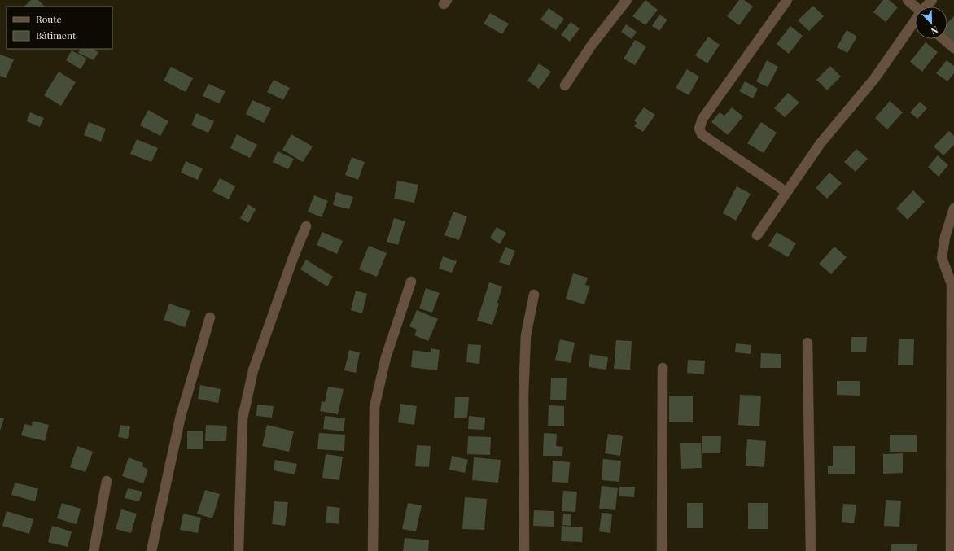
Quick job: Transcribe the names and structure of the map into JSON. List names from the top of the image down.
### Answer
{
  "legend": ["Route", "Bâtiment"],
  "north": "bottom right"
}
